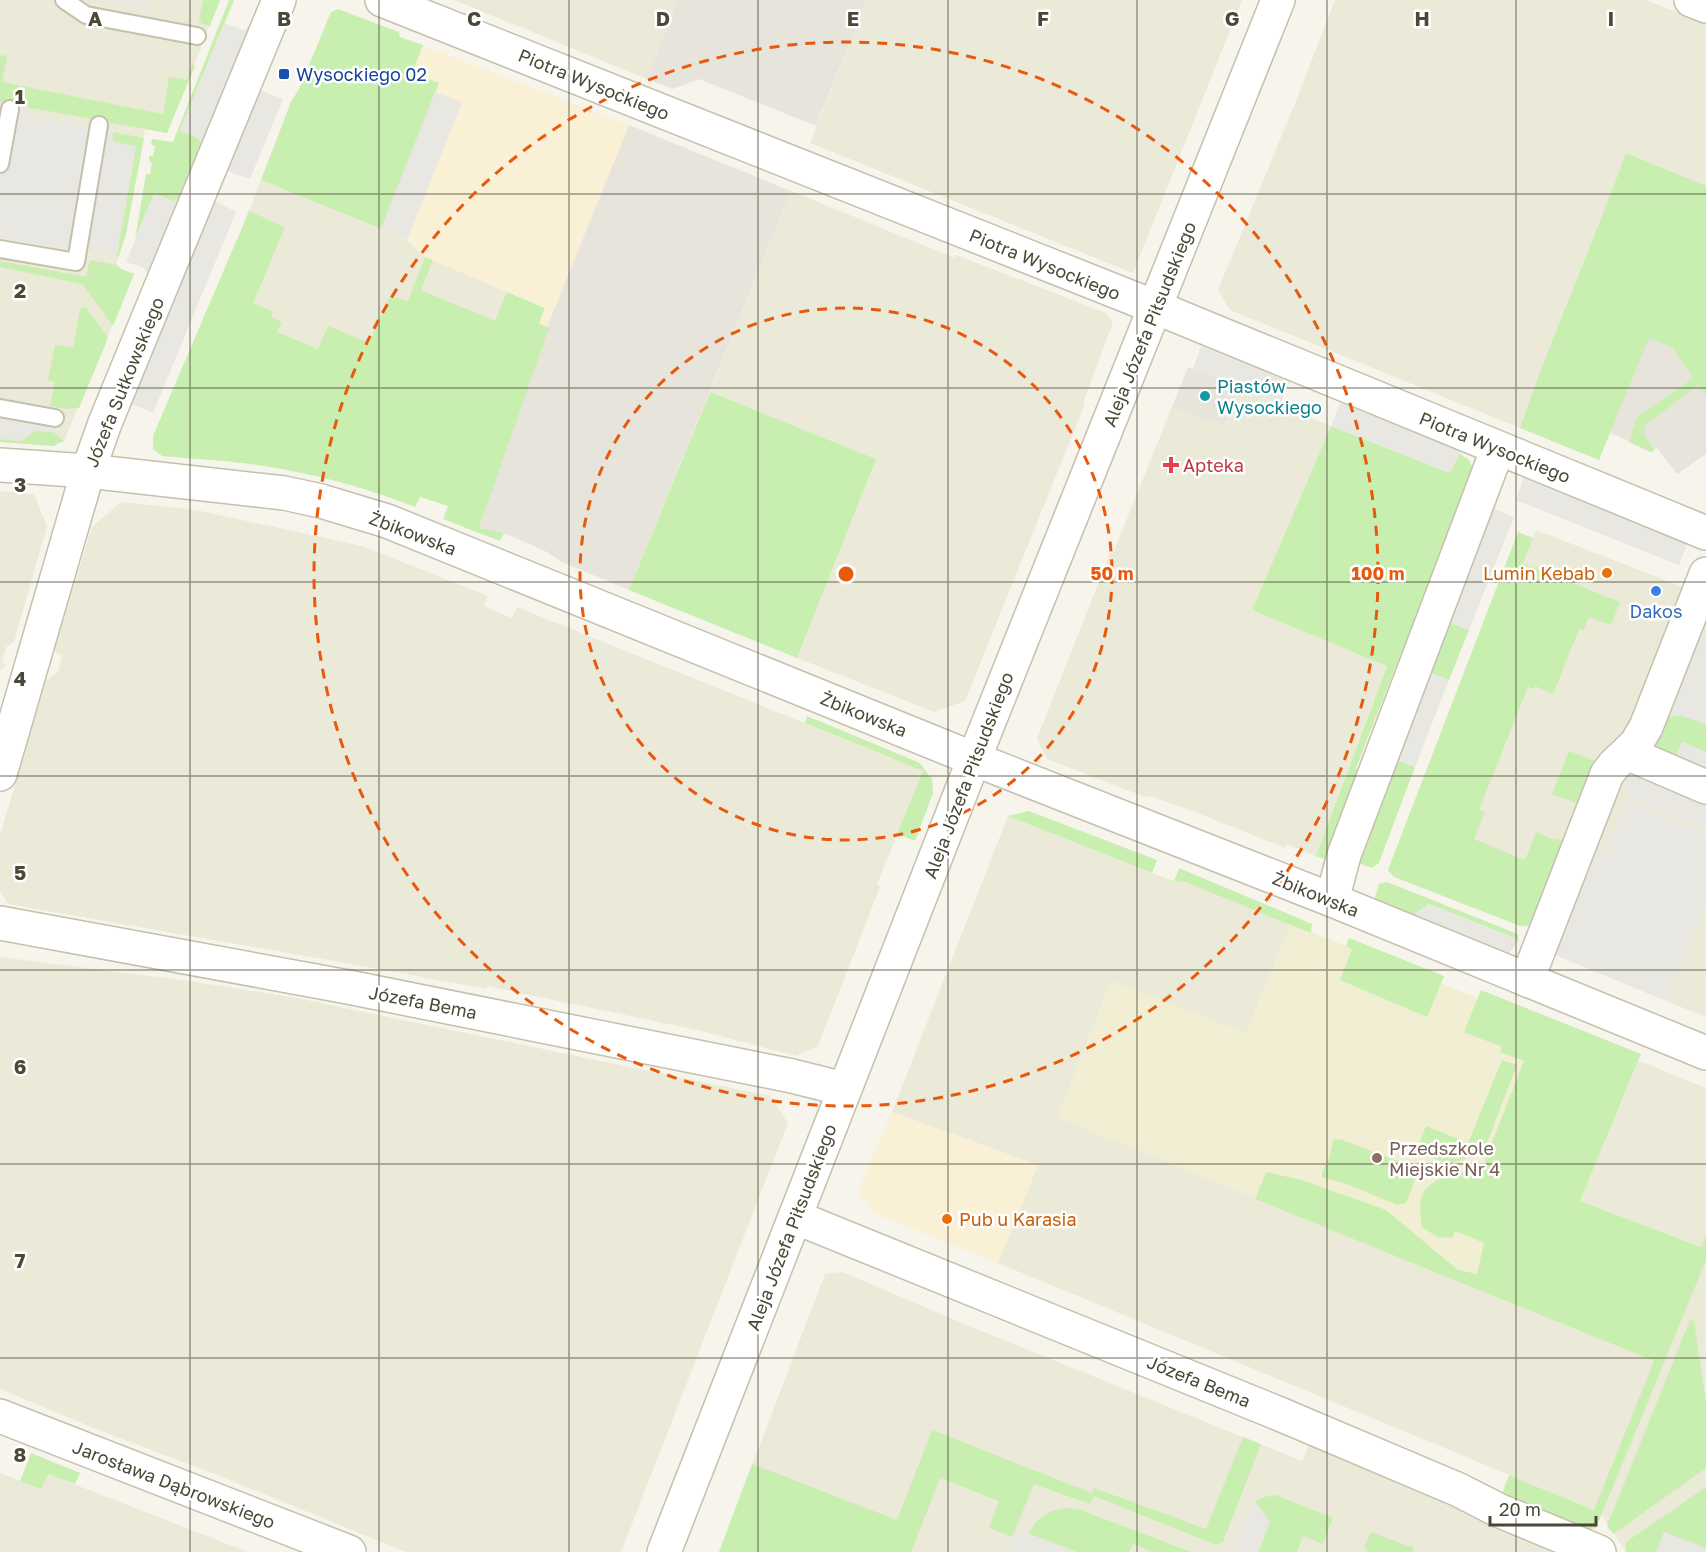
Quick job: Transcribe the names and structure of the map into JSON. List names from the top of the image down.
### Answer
{
  "streets": {
    "street": [
      "Piotra Wysockiego",
      "Aleja Józefa Piłsudskiego",
      "Józefa Sułkowskiego",
      "Żbikowska",
      "Józefa Bema",
      "Jarosława Dąbrowskiego"
    ]
  },
  "crossings": [
    ["Piotra Wysockiego", "Aleja Józefa Piłsudskiego"],
    ["Aleja Józefa Piłsudskiego", "Żbikowska"],
    ["Aleja Józefa Piłsudskiego", "Józefa Bema"],
    ["Józefa Sułkowskiego", "Żbikowska"]
  ],
  "places": {
    "transit": ["Wysockiego 02"],
    "other": [
      "Piastów Wysockiego",
      "Lumin Kebab",
      "Dakos",
      "Przedszkole Miejskie Nr 4",
      "Pub u Karasia"
    ],
    "health": ["Apteka"]
  },
  "scale_bar": "20 m",
  "grid": {
    "columns": [
      "A",
      "B",
      "C",
      "D",
      "E",
      "F",
      "G",
      "H",
      "I"
    ],
    "rows": [
      "1",
      "2",
      "3",
      "4",
      "5",
      "6",
      "7",
      "8"
    ]
  },
  "rings": ["50 m", "100 m"]
}
